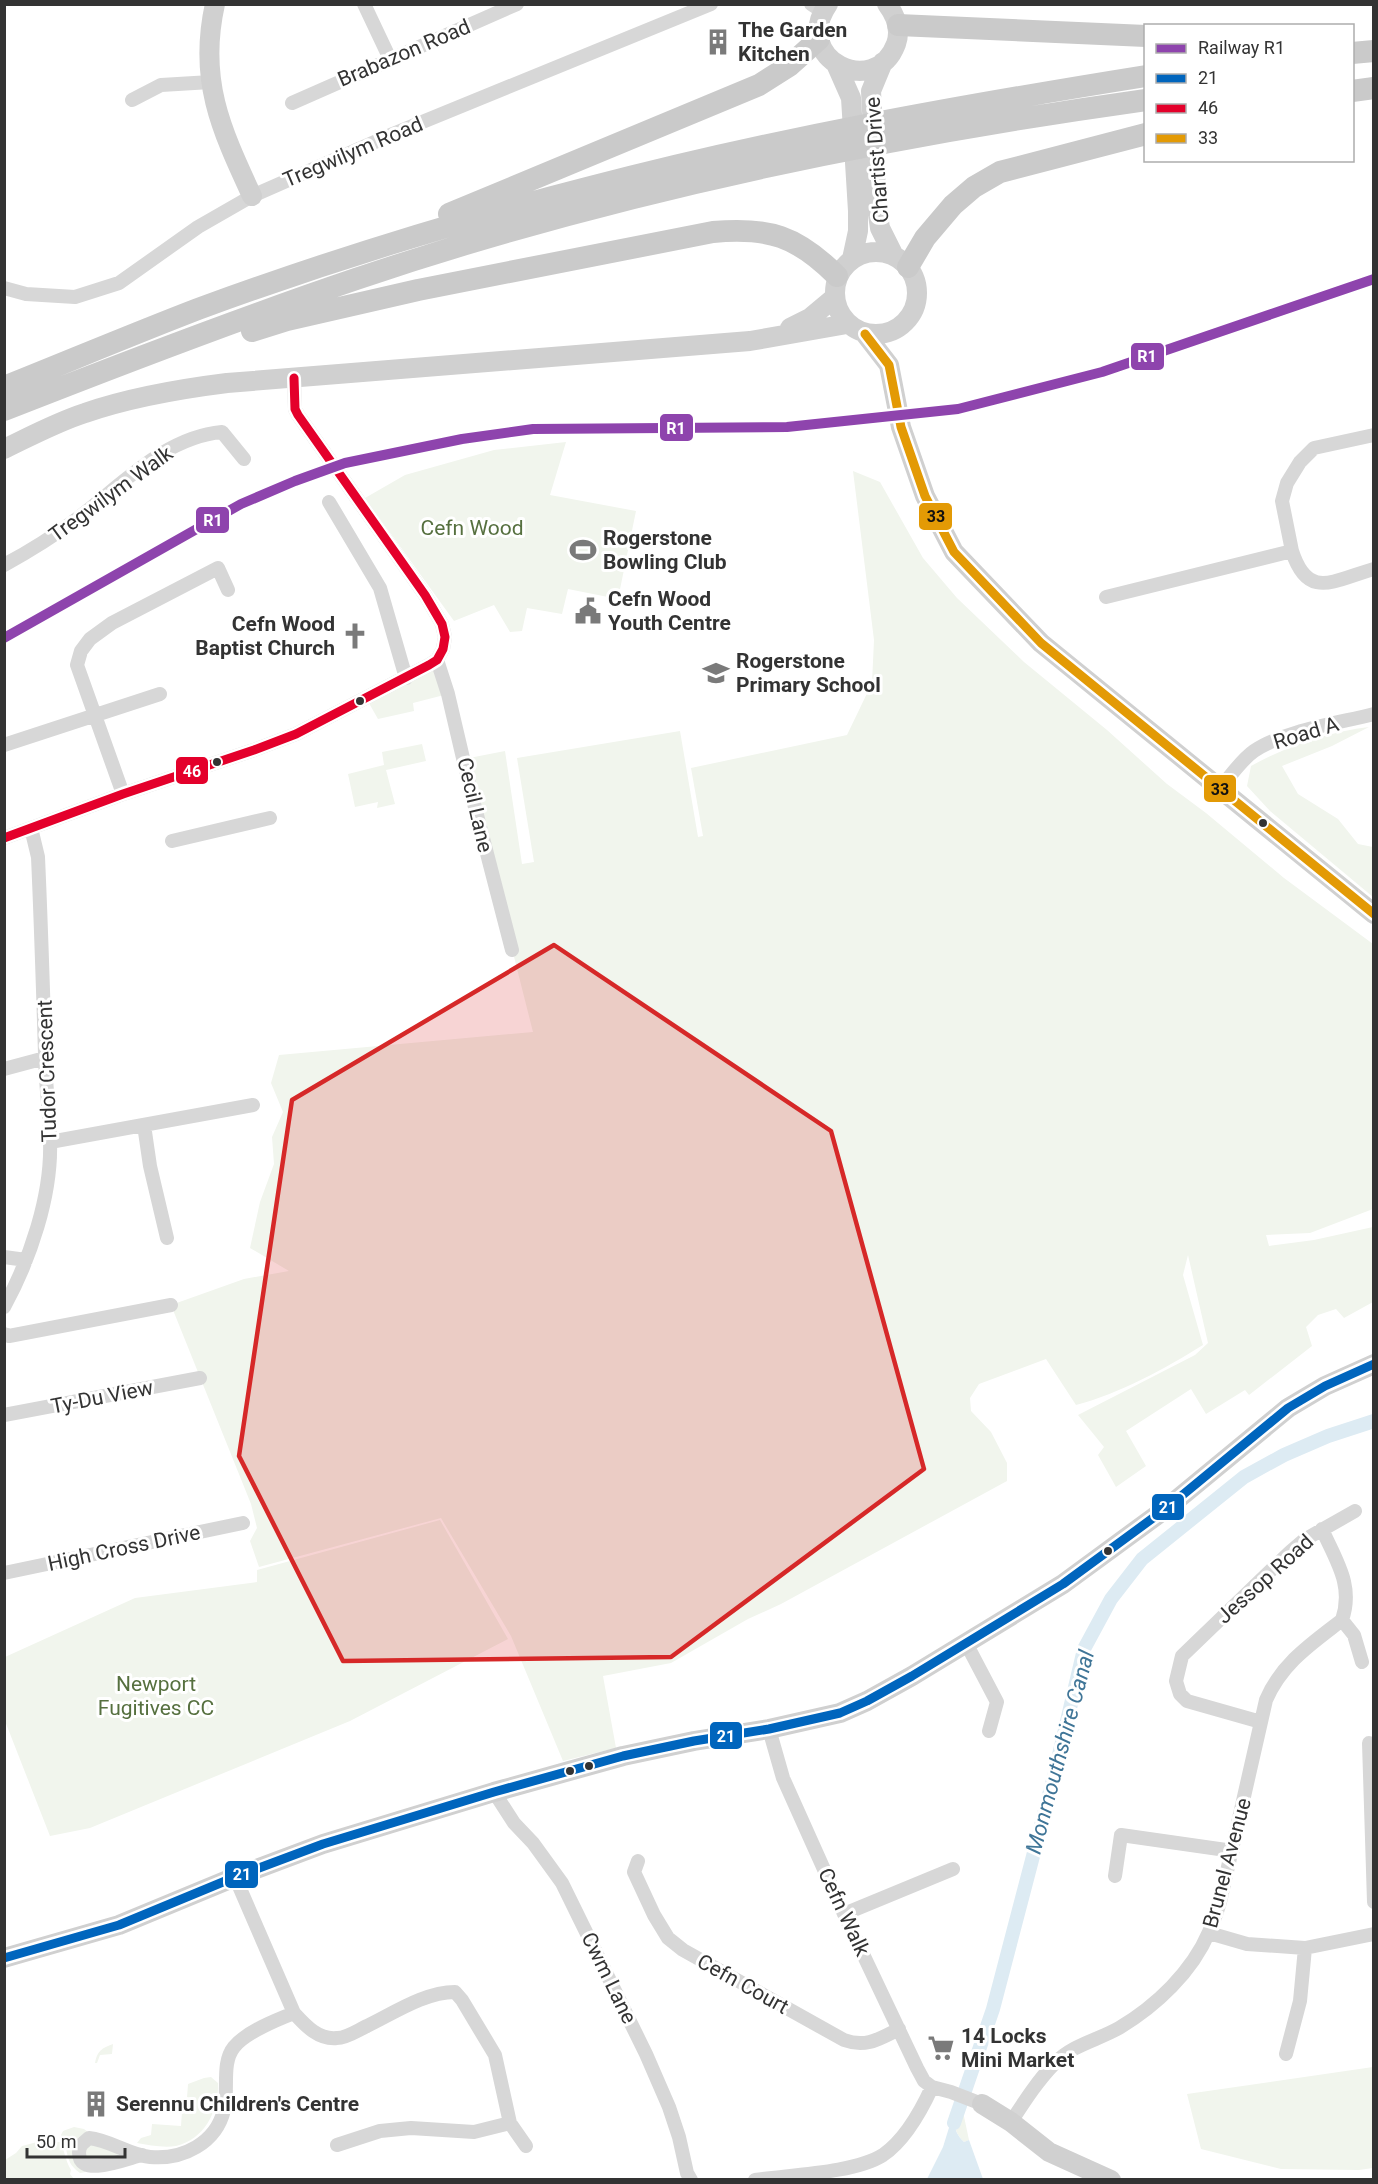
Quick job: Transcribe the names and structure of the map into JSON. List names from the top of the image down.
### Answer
{
  "streets": {
    "main road": ["Chartist Drive"],
    "street": [
      "Brabazon Road",
      "Tregwilym Road",
      "Tregwilym Walk",
      "Road A",
      "Cecil Lane",
      "Tudor Crescent",
      "Ty-Du View",
      "High Cross Drive",
      "Jessop Road",
      "Brunel Avenue",
      "Cefn Walk",
      "Cwm Lane",
      "Cefn Court"
    ]
  },
  "crossings": [
    ["Chartist Drive", "Road A"],
    ["Jessop Road", "Brunel Avenue"],
    ["Cefn Walk", "Cefn Court"]
  ],
  "water": ["Monmouthshire Canal"],
  "parks": ["Cefn Wood", "Newport Fugitives CC"],
  "places": {
    "building": ["The Garden Kitchen", "Serennu Children's Centre"],
    "sports": ["Rogerstone Bowling Club"],
    "public building": ["Cefn Wood Youth Centre"],
    "church": ["Cefn Wood Baptist Church"],
    "school or university": ["Rogerstone Primary School"],
    "supermarket": ["14 Locks Mini Market"]
  },
  "lines": [
    "rail line R1",
    "transit line 33",
    "transit line 46",
    "transit line 21"
  ],
  "legend": [
    "Railway R1",
    "21",
    "46",
    "33"
  ],
  "scale_bar": "50 m"
}
